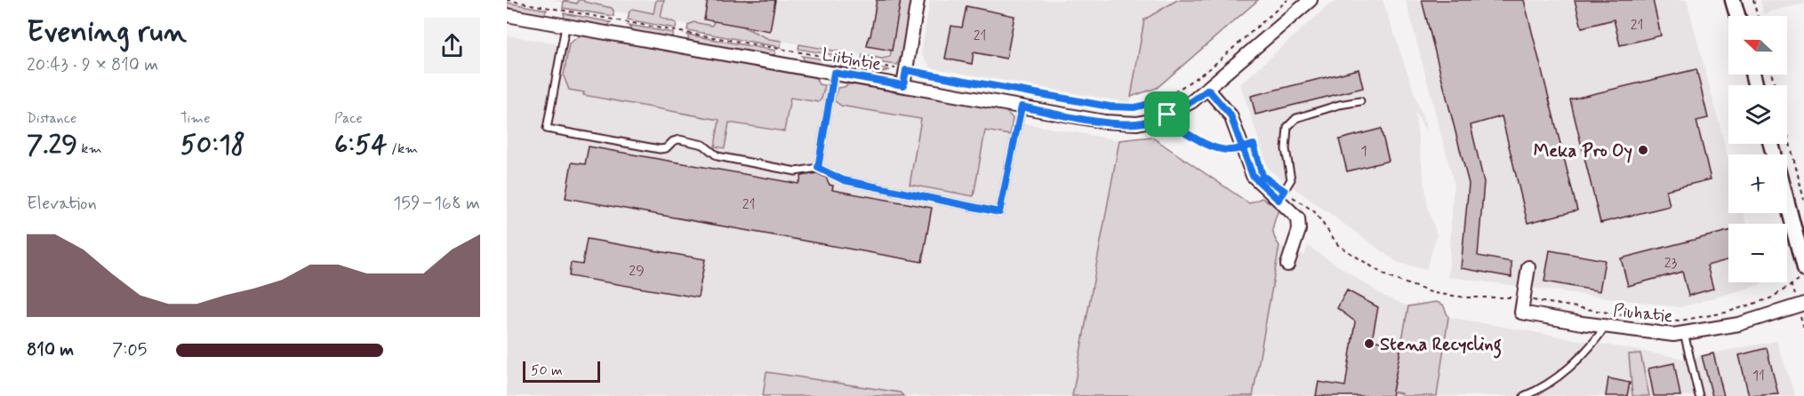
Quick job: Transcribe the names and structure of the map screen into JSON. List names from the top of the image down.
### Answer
{
  "streets": {
    "street": ["Liitintie", "Piuhatie"]
  },
  "places": ["Meka Pro Oy", "Stena Recycling"],
  "house_numbers": [
    "21",
    "21",
    "1",
    "21",
    "23",
    "29",
    "11"
  ],
  "scale_bar": "50 m",
  "north": "left",
  "page": {
    "heading": ["Evening run", "20:43 · 9 × 810 m"],
    "map_buttons": ["+", "−"],
    "stats": [
      ["Distance", "7.29 km"],
      ["Time", "50:18"],
      ["Pace", "6:54 /km"]
    ],
    "chart": ["Elevation", "159–168 m"],
    "list": [
      {
        "name": "810 m",
        "note": "7:05"
      }
    ],
    "scale": "50 m"
  }
}
